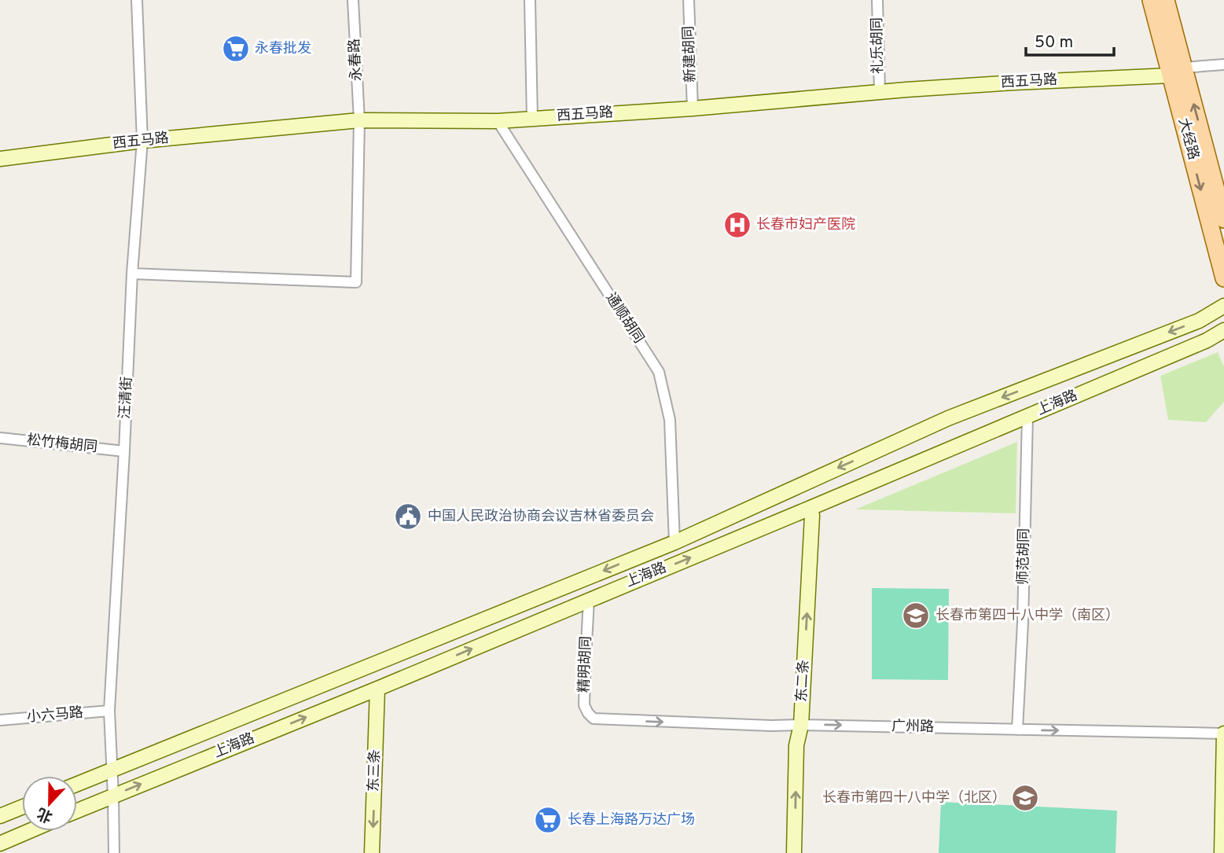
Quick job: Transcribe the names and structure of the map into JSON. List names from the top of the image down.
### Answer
{
  "streets": {
    "main road": [
      "西五马路",
      "大经路",
      "上海路",
      "东二条",
      "东三条"
    ],
    "street": [
      "礼乐胡同",
      "新建胡同",
      "永春路",
      "通顺胡同",
      "汪清街",
      "松竹梅胡同",
      "师范胡同",
      "精明胡同",
      "小六马路",
      "广州路"
    ]
  },
  "crossings": [
    ["礼乐胡同", "西五马路"],
    ["新建胡同", "西五马路"],
    ["永春路", "西五马路"],
    ["永春路", "汪清街"],
    ["西五马路", "大经路"],
    ["西五马路", "通顺胡同"],
    ["西五马路", "汪清街"],
    ["通顺胡同", "上海路"],
    ["汪清街", "上海路"],
    ["汪清街", "松竹梅胡同"],
    ["汪清街", "小六马路"],
    ["上海路", "师范胡同"],
    ["上海路", "精明胡同"],
    ["上海路", "东二条"],
    ["上海路", "东三条"],
    ["师范胡同", "广州路"],
    ["精明胡同", "广州路"],
    ["东二条", "广州路"]
  ],
  "one_way": ["东二条", "广州路", "东三条"],
  "places": {
    "supermarket": ["永春批发", "长春上海路万达广场"],
    "hospital": ["长春市妇产医院"],
    "public building": ["中国人民政治协商会议吉林省委员会"],
    "school or university": ["长春市第四十八中学（南区）", "长春市第四十八中学（北区）"]
  },
  "scale_bar": "50 m",
  "north": "bottom"
}
